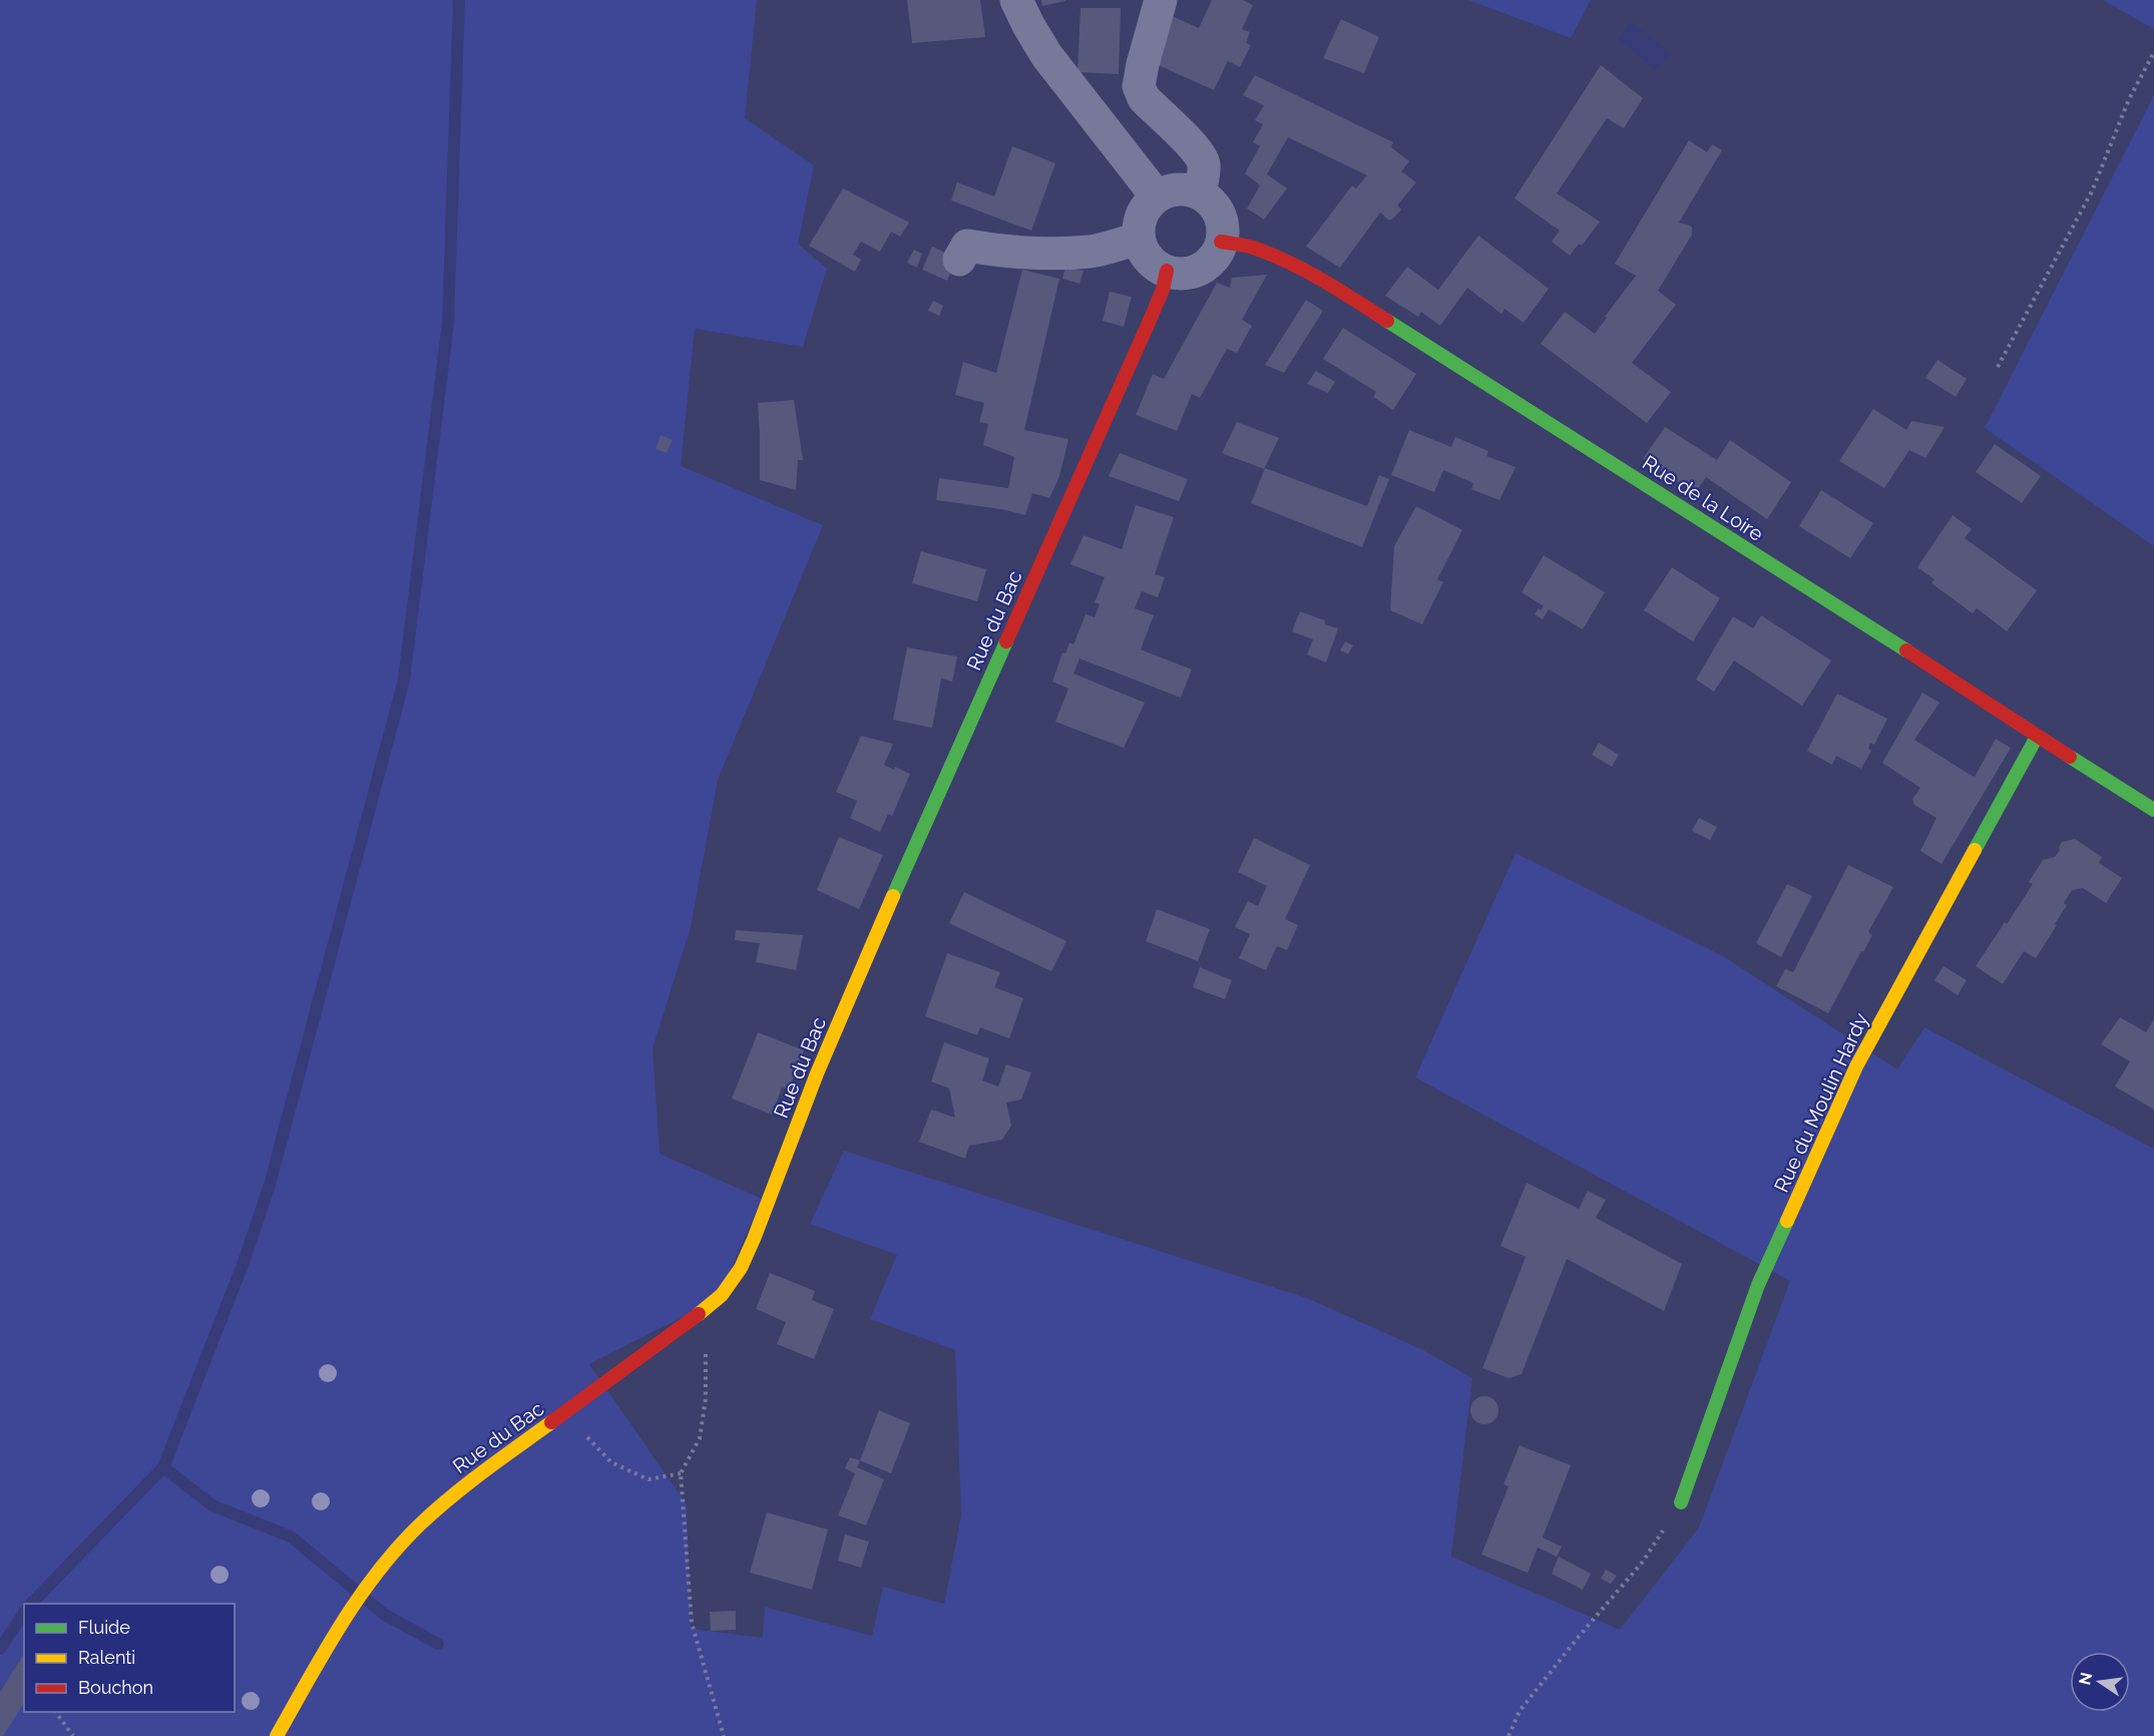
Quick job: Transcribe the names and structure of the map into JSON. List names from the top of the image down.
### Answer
{
  "streets": {
    "street": ["Rue de la Loire", "Rue du Bac", "Rue du Moulin Hardy"]
  },
  "crossings": [
    ["Rue de la Loire", "Rue du Bac"],
    ["Rue de la Loire", "Rue du Moulin Hardy"]
  ],
  "legend": ["Fluide", "Ralenti", "Bouchon"],
  "north": "left"
}
